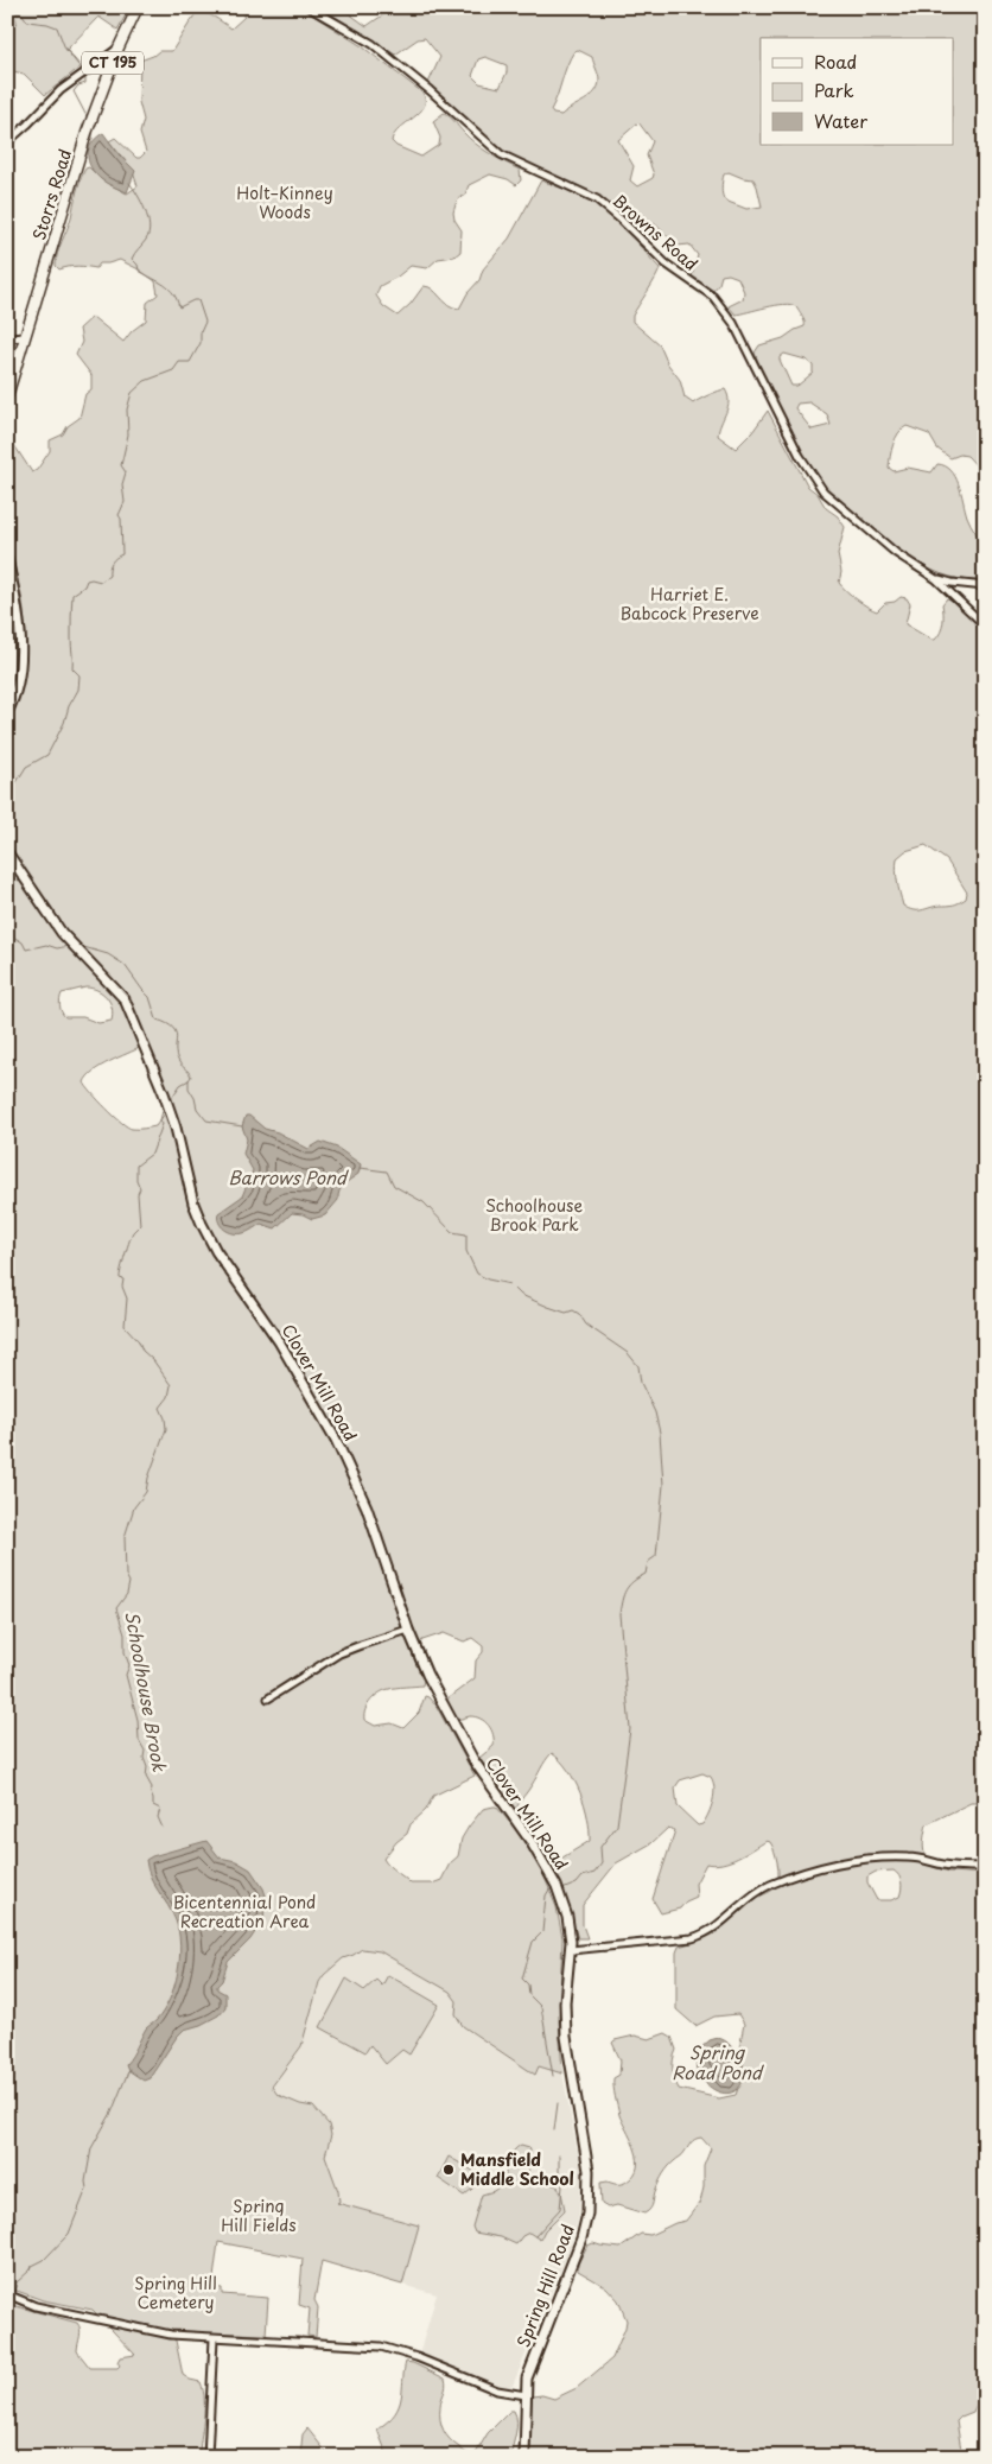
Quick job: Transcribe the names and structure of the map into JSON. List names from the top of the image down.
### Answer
{
  "streets": {
    "main road": ["CT 195", "Storrs Road"],
    "street": ["Browns Road", "Clover Mill Road", "Spring Hill Road"]
  },
  "crossings": [
    ["Clover Mill Road", "Spring Hill Road"]
  ],
  "water": ["Barrows Pond", "Schoolhouse Brook", "Spring Road Pond"],
  "parks": [
    "Holt–Kinney Woods",
    "Harriet E. Babcock Preserve",
    "Schoolhouse Brook Park",
    "Bicentennial Pond Recreation Area",
    "Spring Hill Fields",
    "Spring Hill Cemetery"
  ],
  "places": ["Mansfield Middle School"],
  "legend": ["Road", "Park", "Water"]
}
